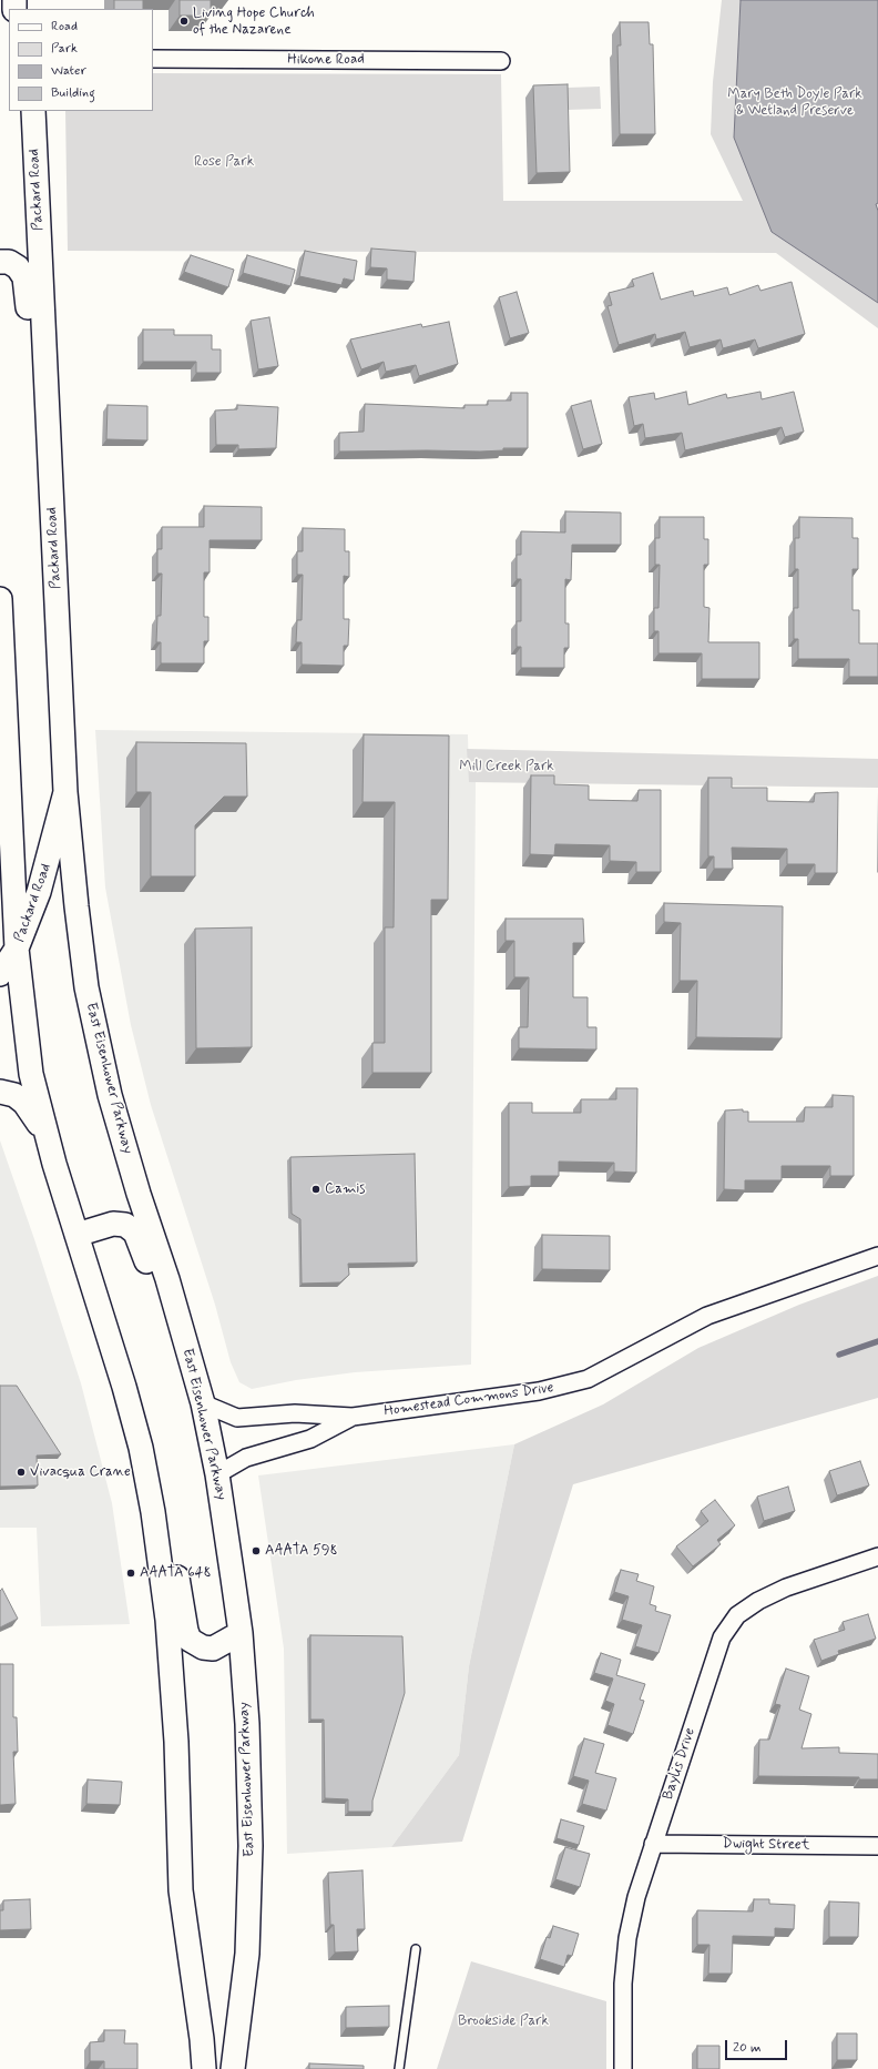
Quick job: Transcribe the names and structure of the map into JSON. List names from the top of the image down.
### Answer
{
  "streets": {
    "main road": ["Packard Road", "East Eisenhower Parkway"],
    "street": [
      "Hikone Road",
      "Homestead Commons Drive",
      "Baylis Drive",
      "Dwight Street"
    ]
  },
  "crossings": [
    ["Packard Road", "East Eisenhower Parkway"],
    ["East Eisenhower Parkway", "Homestead Commons Drive"],
    ["Baylis Drive", "Dwight Street"]
  ],
  "parks": [
    "Mary Beth Doyle Park & Wetland Preserve",
    "Rose Park",
    "Mill Creek Park",
    "Brookside Park"
  ],
  "places": [
    "Living Hope Church of the Nazarene",
    "Camis",
    "Vivacqua Crane",
    "AAATA 598",
    "AAATA 648"
  ],
  "legend": [
    "Road",
    "Park",
    "Water",
    "Building"
  ],
  "scale_bar": "20 m"
}
